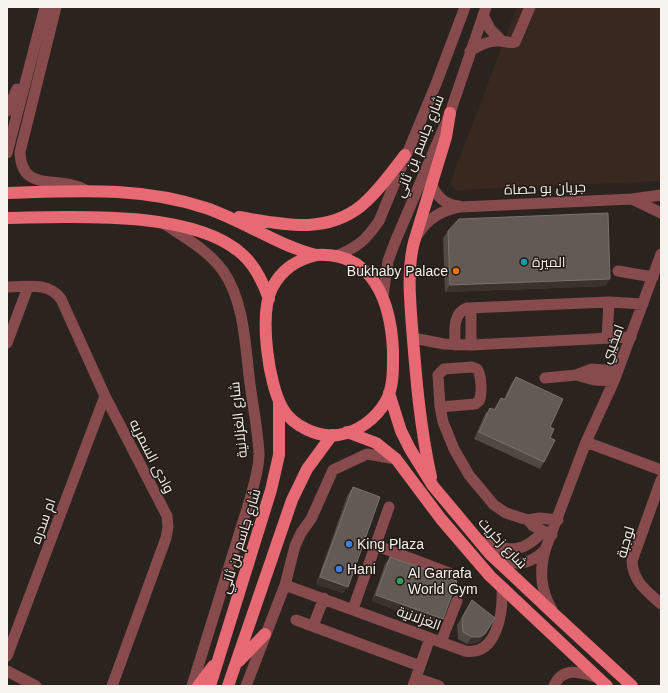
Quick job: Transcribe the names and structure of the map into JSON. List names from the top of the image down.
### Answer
{
  "streets": {
    "main road": ["شارع جاسم بن ثاني", "شارع زكريت"],
    "street": [
      "جريان بو حصاة",
      "امخيبي",
      "شارع الغزلانية",
      "وادى السمريه",
      "ام سدره",
      "لوجبة",
      "الغزلانية"
    ]
  },
  "crossings": [
    ["امخيبي", "شارع زكريت"],
    ["وادى السمريه", "ام سدره"]
  ],
  "places": [
    "الميرة",
    "Bukhaby Palace",
    "King Plaza",
    "Hani",
    "Al Garrafa World Gym"
  ]
}
